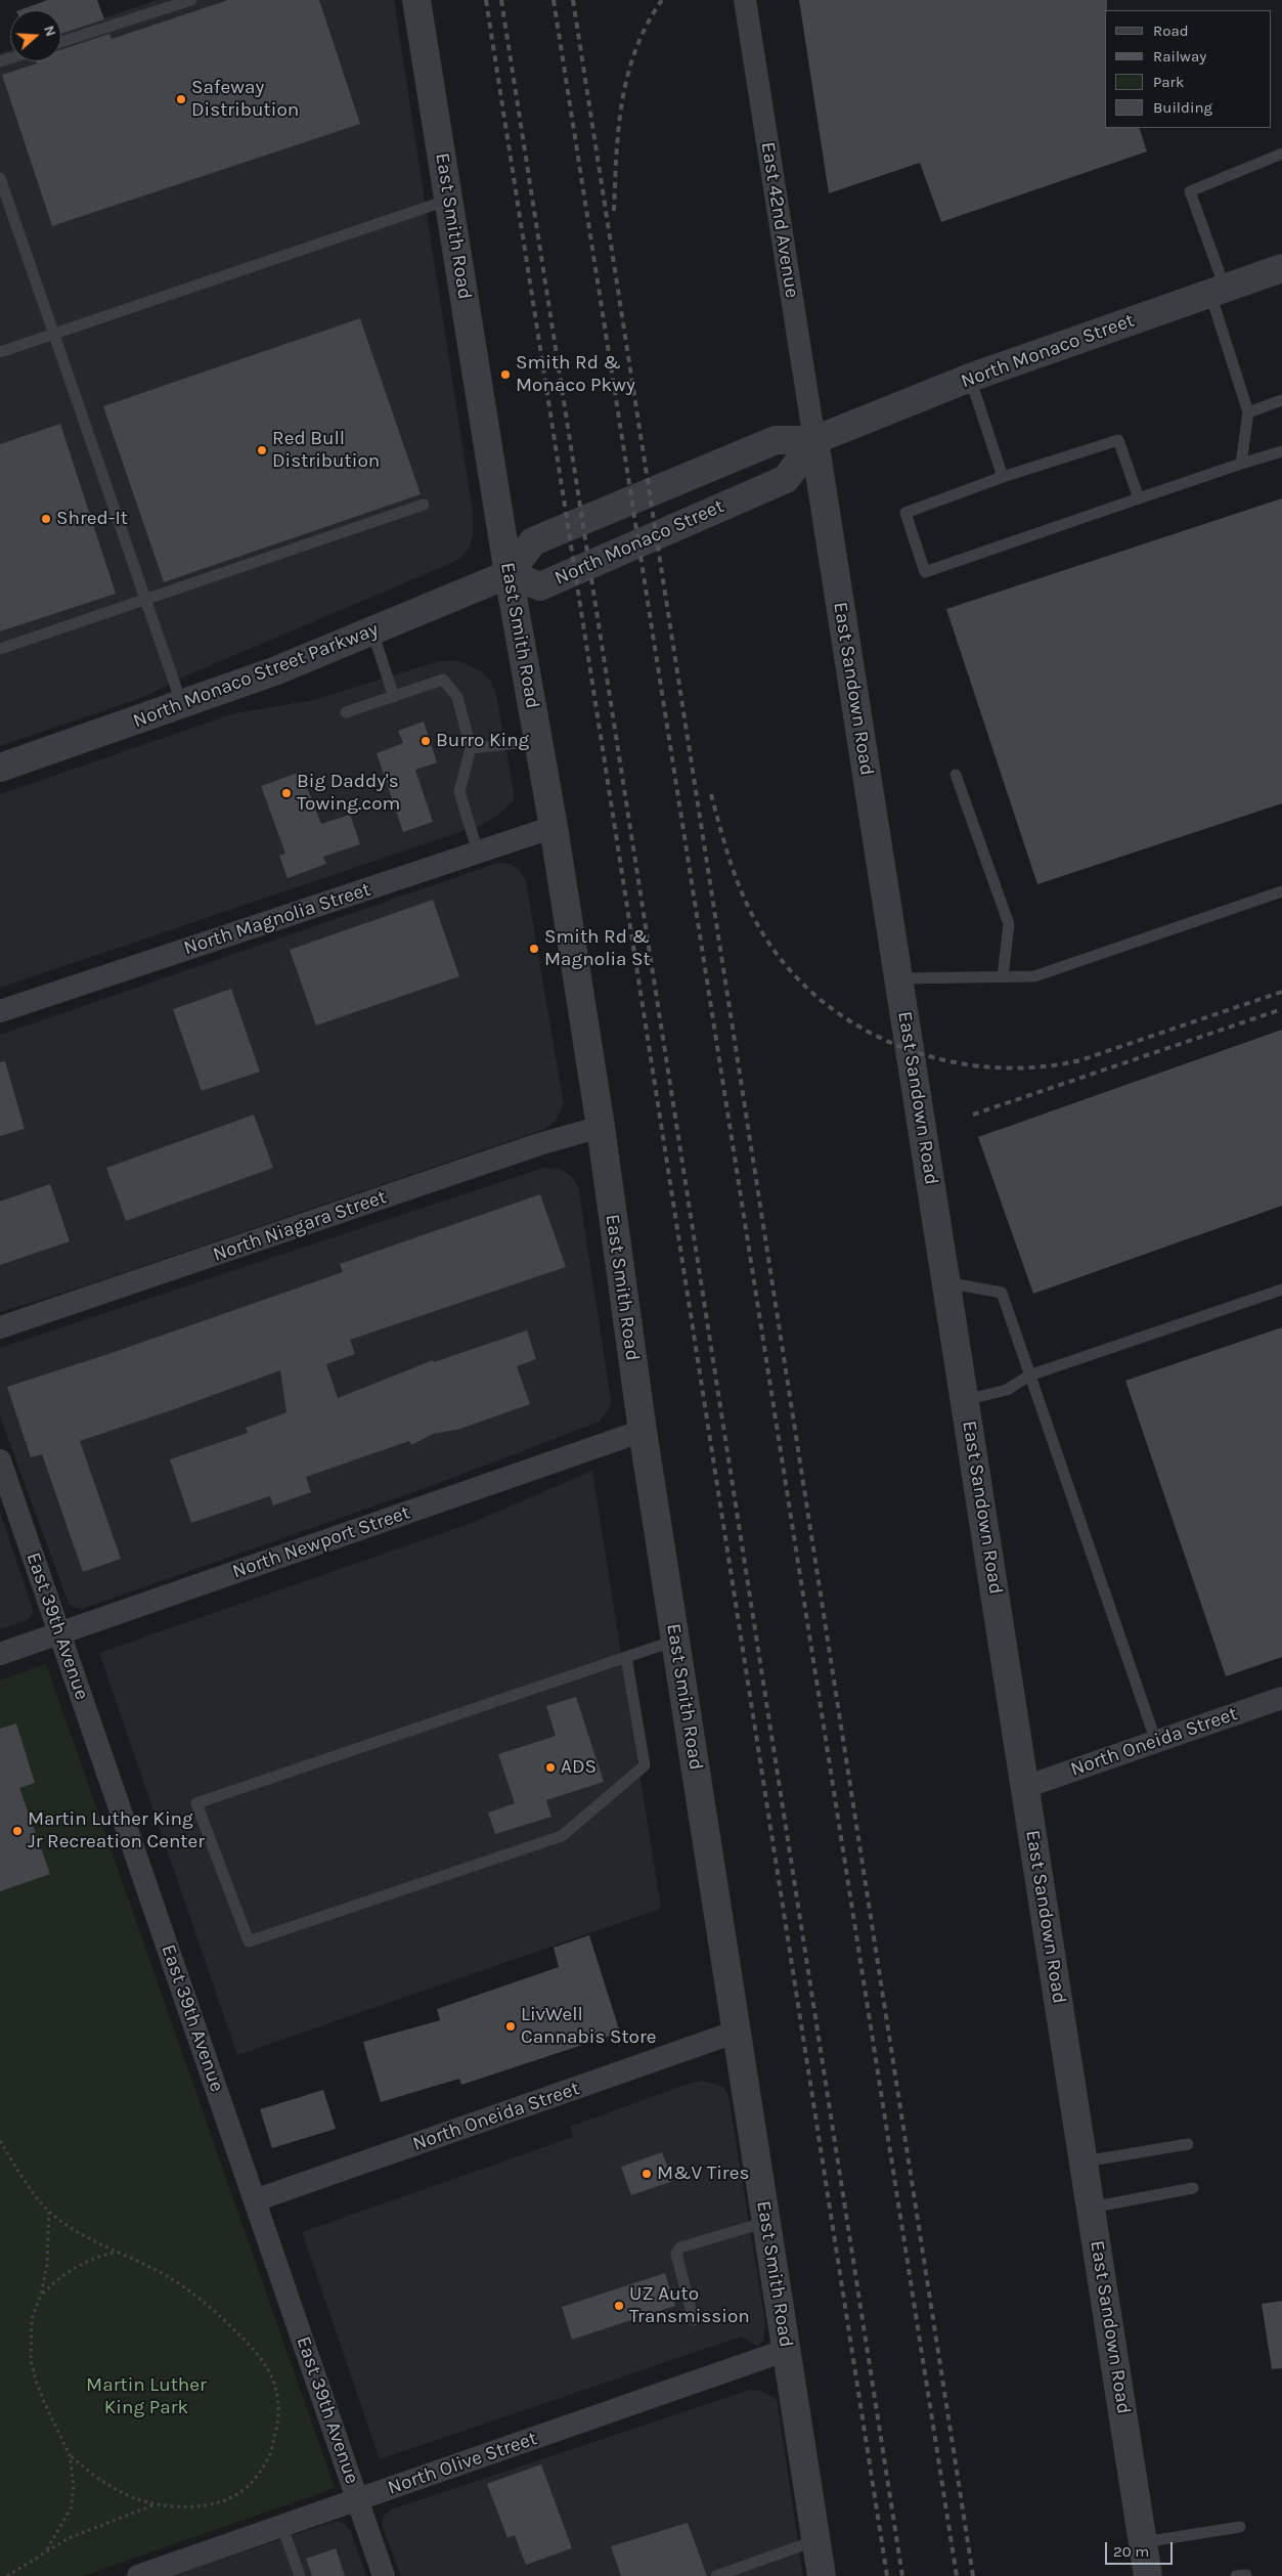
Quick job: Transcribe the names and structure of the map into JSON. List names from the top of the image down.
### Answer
{
  "streets": {
    "street": [
      "East 42nd Avenue",
      "East Smith Road",
      "North Monaco Street",
      "North Monaco Street Parkway",
      "East Sandown Road",
      "North Magnolia Street",
      "North Niagara Street",
      "North Newport Street",
      "East 39th Avenue",
      "North Oneida Street",
      "North Olive Street"
    ]
  },
  "crossings": [
    ["East 42nd Avenue", "North Monaco Street"],
    ["East 42nd Avenue", "East Sandown Road"],
    ["East Smith Road", "North Monaco Street"],
    ["East Smith Road", "North Monaco Street Parkway"],
    ["East Smith Road", "North Magnolia Street"],
    ["East Smith Road", "North Niagara Street"],
    ["East Smith Road", "North Newport Street"],
    ["East Smith Road", "North Oneida Street"],
    ["East Smith Road", "North Olive Street"],
    ["North Monaco Street", "North Monaco Street Parkway"],
    ["North Monaco Street", "East Sandown Road"],
    ["East Sandown Road", "North Oneida Street"],
    ["North Newport Street", "East 39th Avenue"],
    ["East 39th Avenue", "North Oneida Street"],
    ["East 39th Avenue", "North Olive Street"]
  ],
  "parks": ["Martin Luther King Park"],
  "places": [
    "Safeway Distribution",
    "Smith Rd & Monaco Pkwy",
    "Red Bull Distribution",
    "Shred-It",
    "Burro King",
    "Big Daddy's Towing.com",
    "Smith Rd & Magnolia St",
    "ADS",
    "Martin Luther King Jr Recreation Center",
    "LivWell Cannabis Store",
    "M&V Tires",
    "UZ Auto Transmission"
  ],
  "legend": [
    "Road",
    "Railway",
    "Park",
    "Building"
  ],
  "scale_bar": "20 m",
  "north": "right"
}
